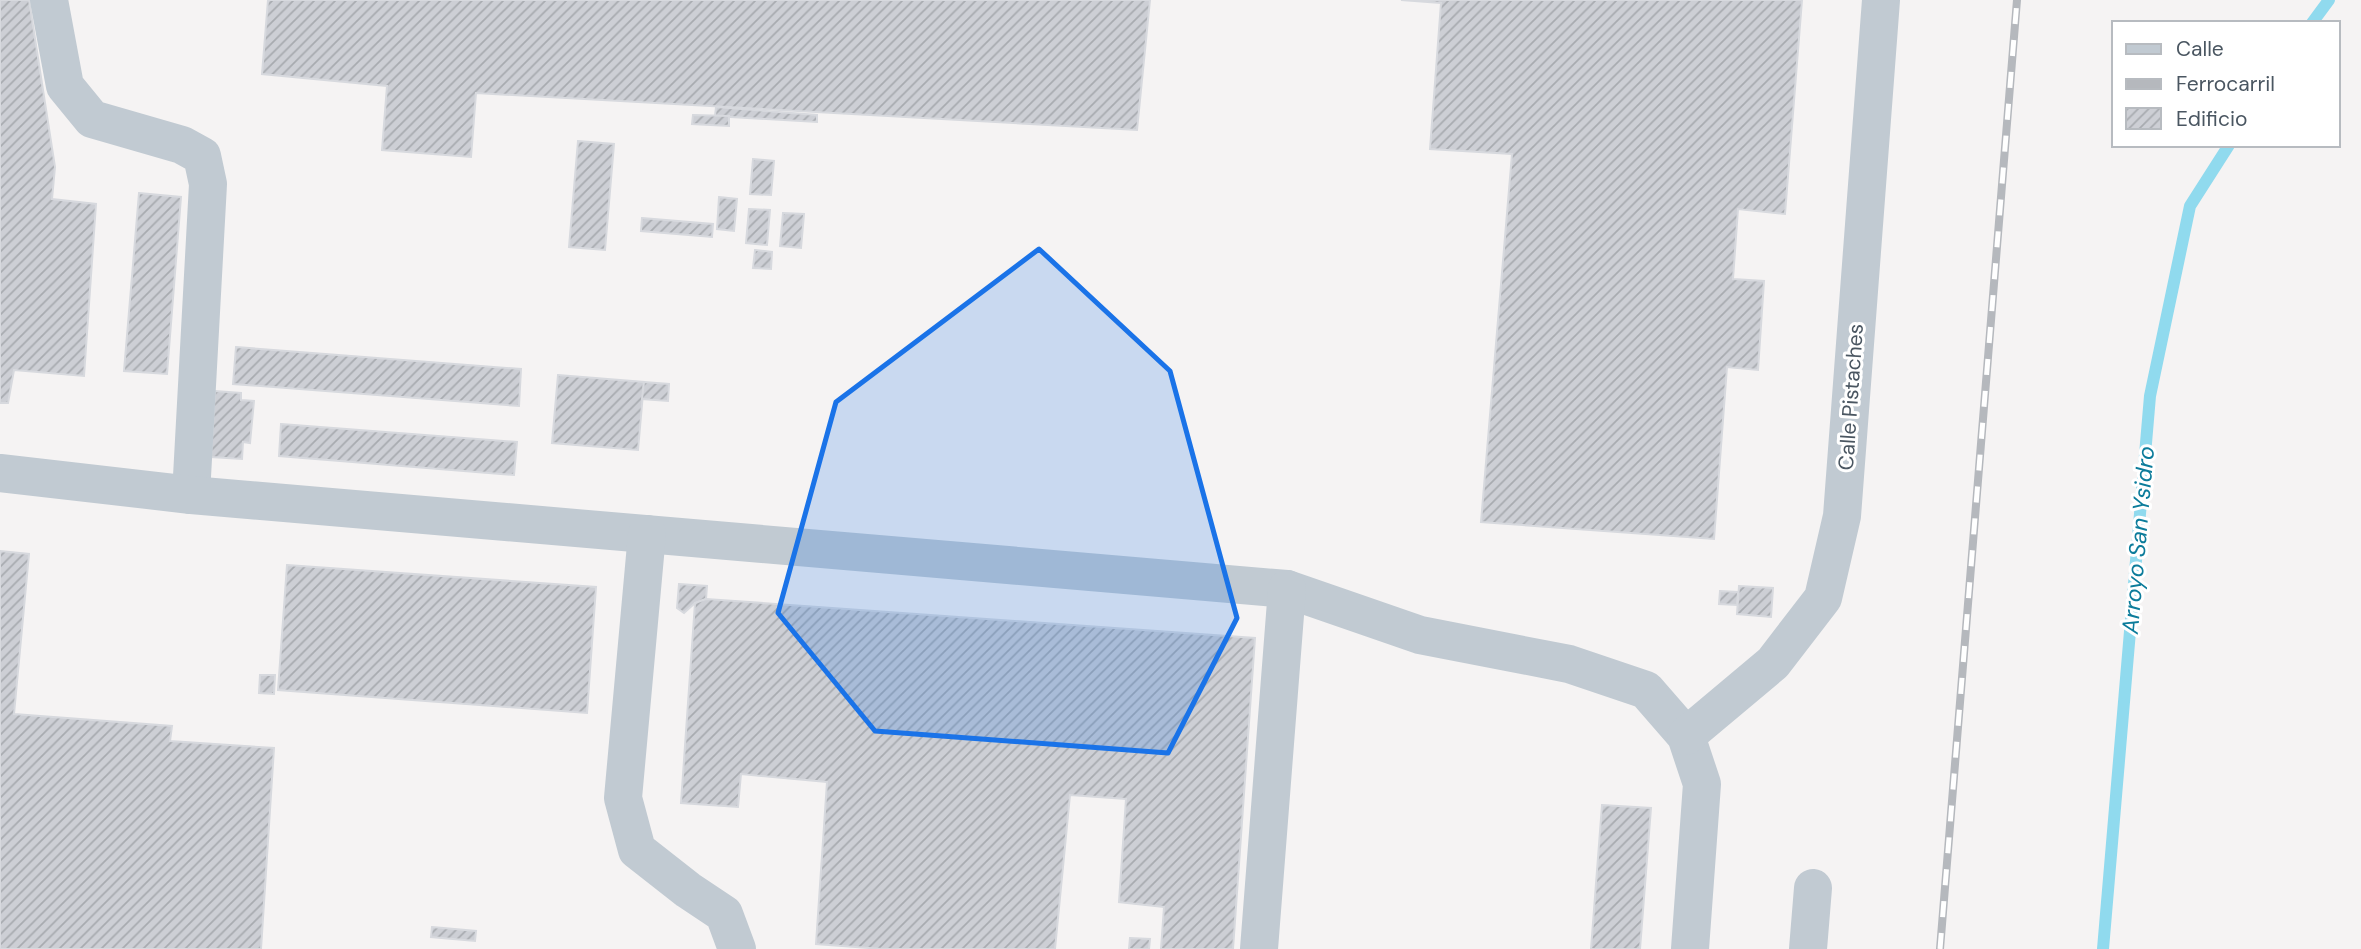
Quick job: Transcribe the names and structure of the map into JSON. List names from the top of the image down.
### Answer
{
  "streets": {
    "lane": ["Calle Pistaches"]
  },
  "water": ["Arroyo San Ysidro"],
  "legend": ["Calle", "Ferrocarril", "Edificio"]
}
